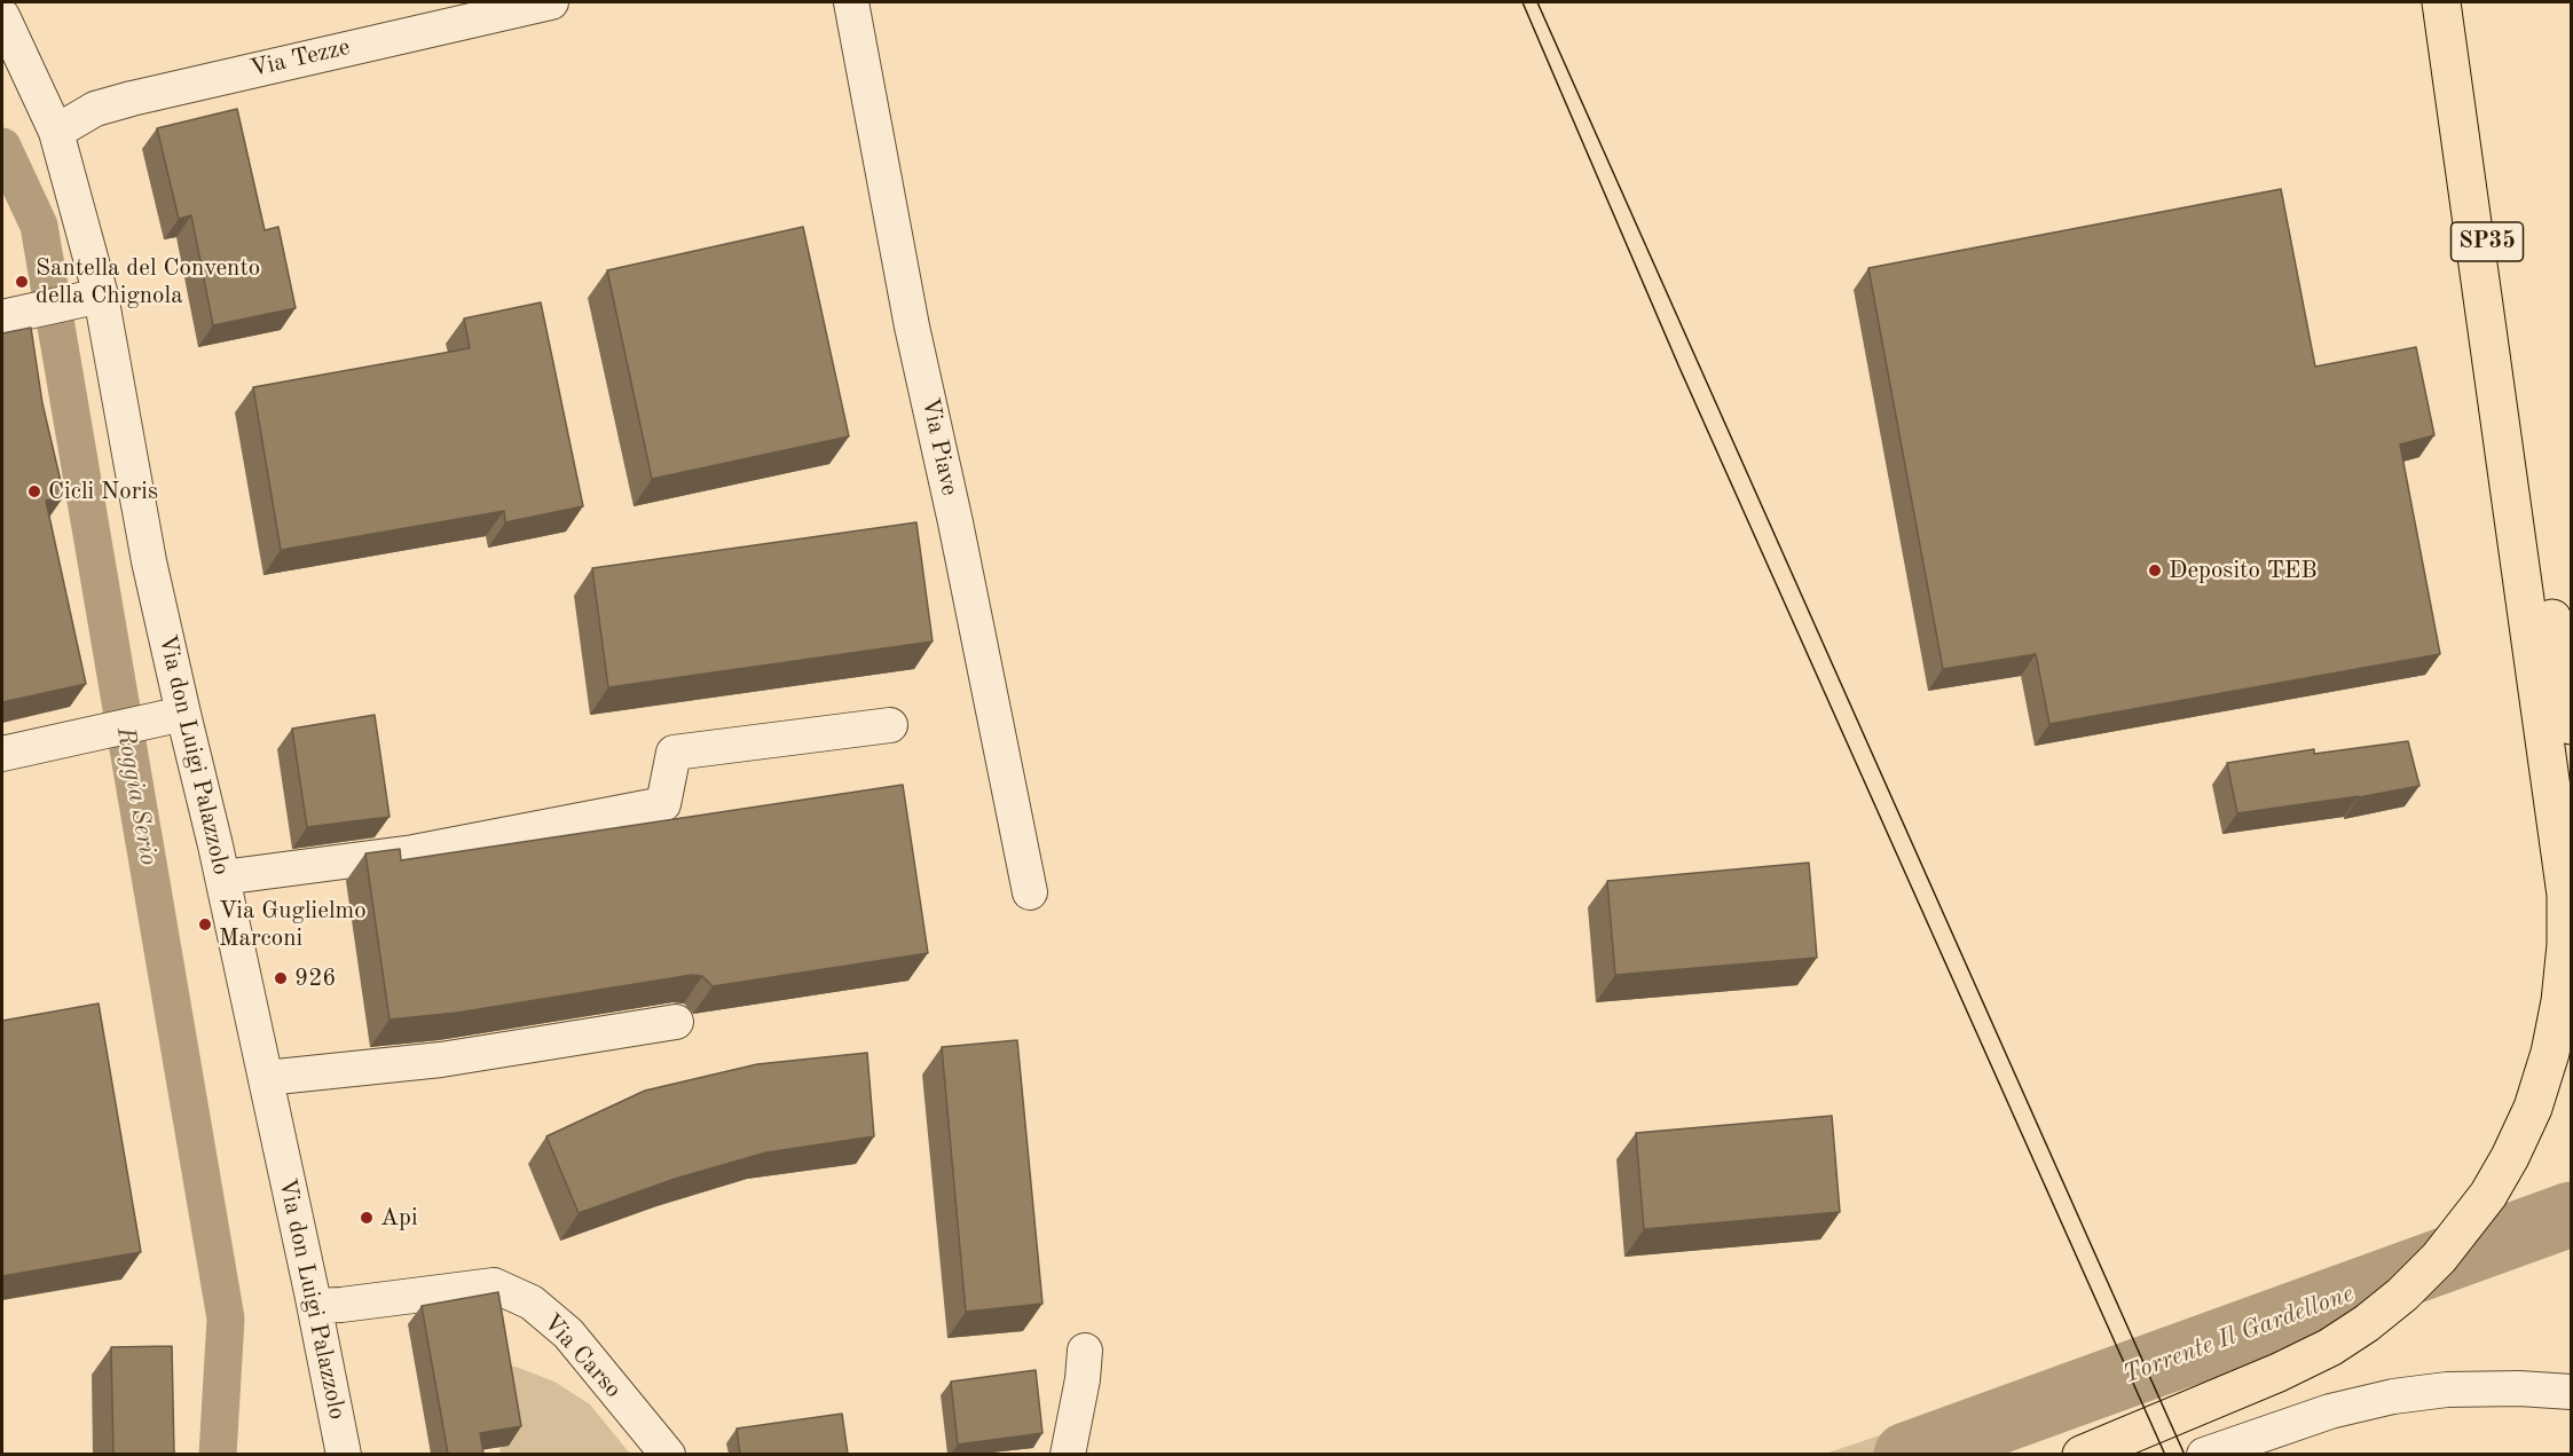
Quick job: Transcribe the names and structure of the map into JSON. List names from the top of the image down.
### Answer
{
  "streets": {
    "highway": ["SP35"],
    "street": [
      "Via Tezze",
      "Via Piave",
      "Via don Luigi Palazzolo",
      "Via Carso"
    ]
  },
  "crossings": [
    ["Via don Luigi Palazzolo", "Via Carso"]
  ],
  "water": ["Roggia Serio", "Torrente Il Gardellone"],
  "places": [
    "Santella del Convento della Chignola",
    "Cicli Noris",
    "Deposito TEB",
    "Via Guglielmo Marconi",
    "926",
    "Api"
  ]
}
